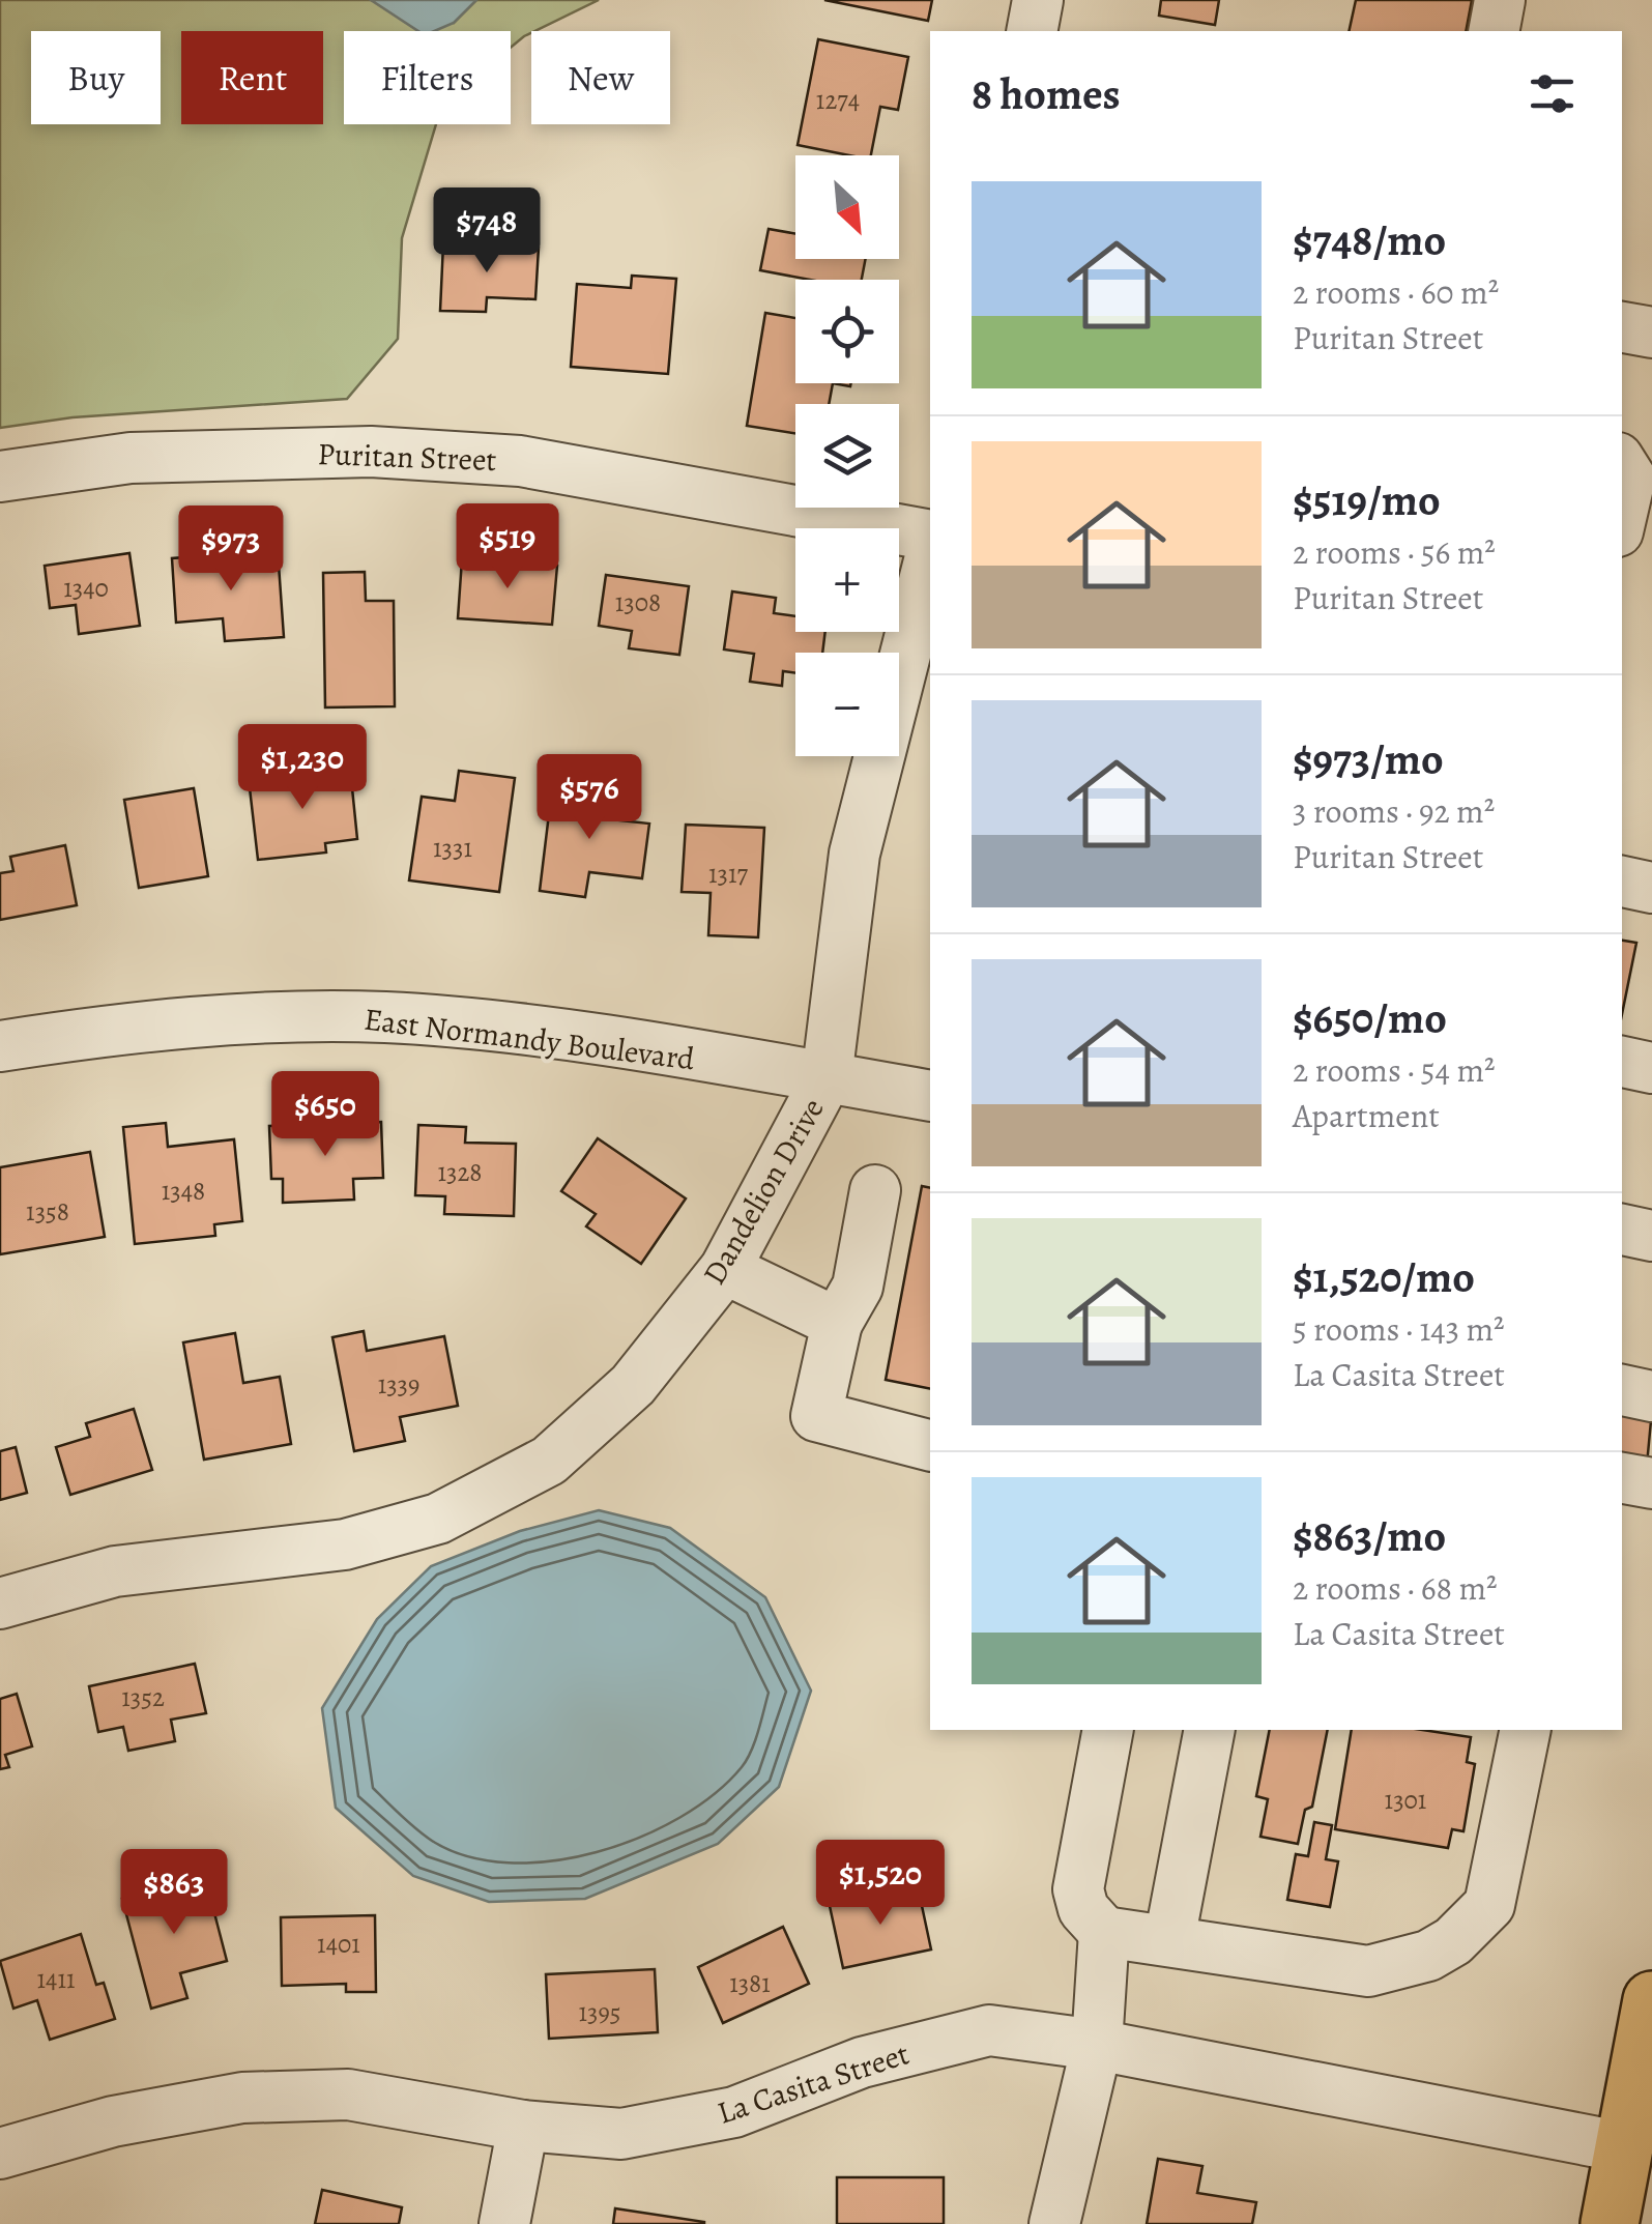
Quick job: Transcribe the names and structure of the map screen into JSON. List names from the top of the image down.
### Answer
{
  "streets": {
    "street": [
      "Puritan Street",
      "East Normandy Boulevard",
      "Dandelion Drive",
      "La Casita Street"
    ]
  },
  "crossings": [
    ["East Normandy Boulevard", "Dandelion Drive"]
  ],
  "house_numbers": [
    "1274",
    "1340",
    "1308",
    "1331",
    "1317",
    "1328",
    "1348",
    "1358",
    "1339",
    "1352",
    "1301",
    "1401",
    "1411",
    "1381",
    "1395"
  ],
  "north": "bottom right",
  "page": {
    "chip": [
      "Buy",
      "Rent",
      "Filters",
      "New"
    ],
    "heading": "8 homes",
    "map_buttons": ["+", "−"],
    "list": [
      {
        "name": "$748/mo",
        "note": "2 rooms · 60 m² · Puritan Street"
      },
      {
        "name": "$519/mo",
        "note": "2 rooms · 56 m² · Puritan Street"
      },
      {
        "name": "$973/mo",
        "note": "3 rooms · 92 m² · Puritan Street"
      },
      {
        "name": "$650/mo",
        "note": "2 rooms · 54 m² · Apartment"
      },
      {
        "name": "$1,520/mo",
        "note": "5 rooms · 143 m² · La Casita Street"
      },
      {
        "name": "$863/mo",
        "note": "2 rooms · 68 m² · La Casita Street"
      }
    ],
    "price": [
      "$748",
      "$519",
      "$973",
      "$1,230",
      "$576",
      "$650",
      "$1,520",
      "$863"
    ]
  }
}
